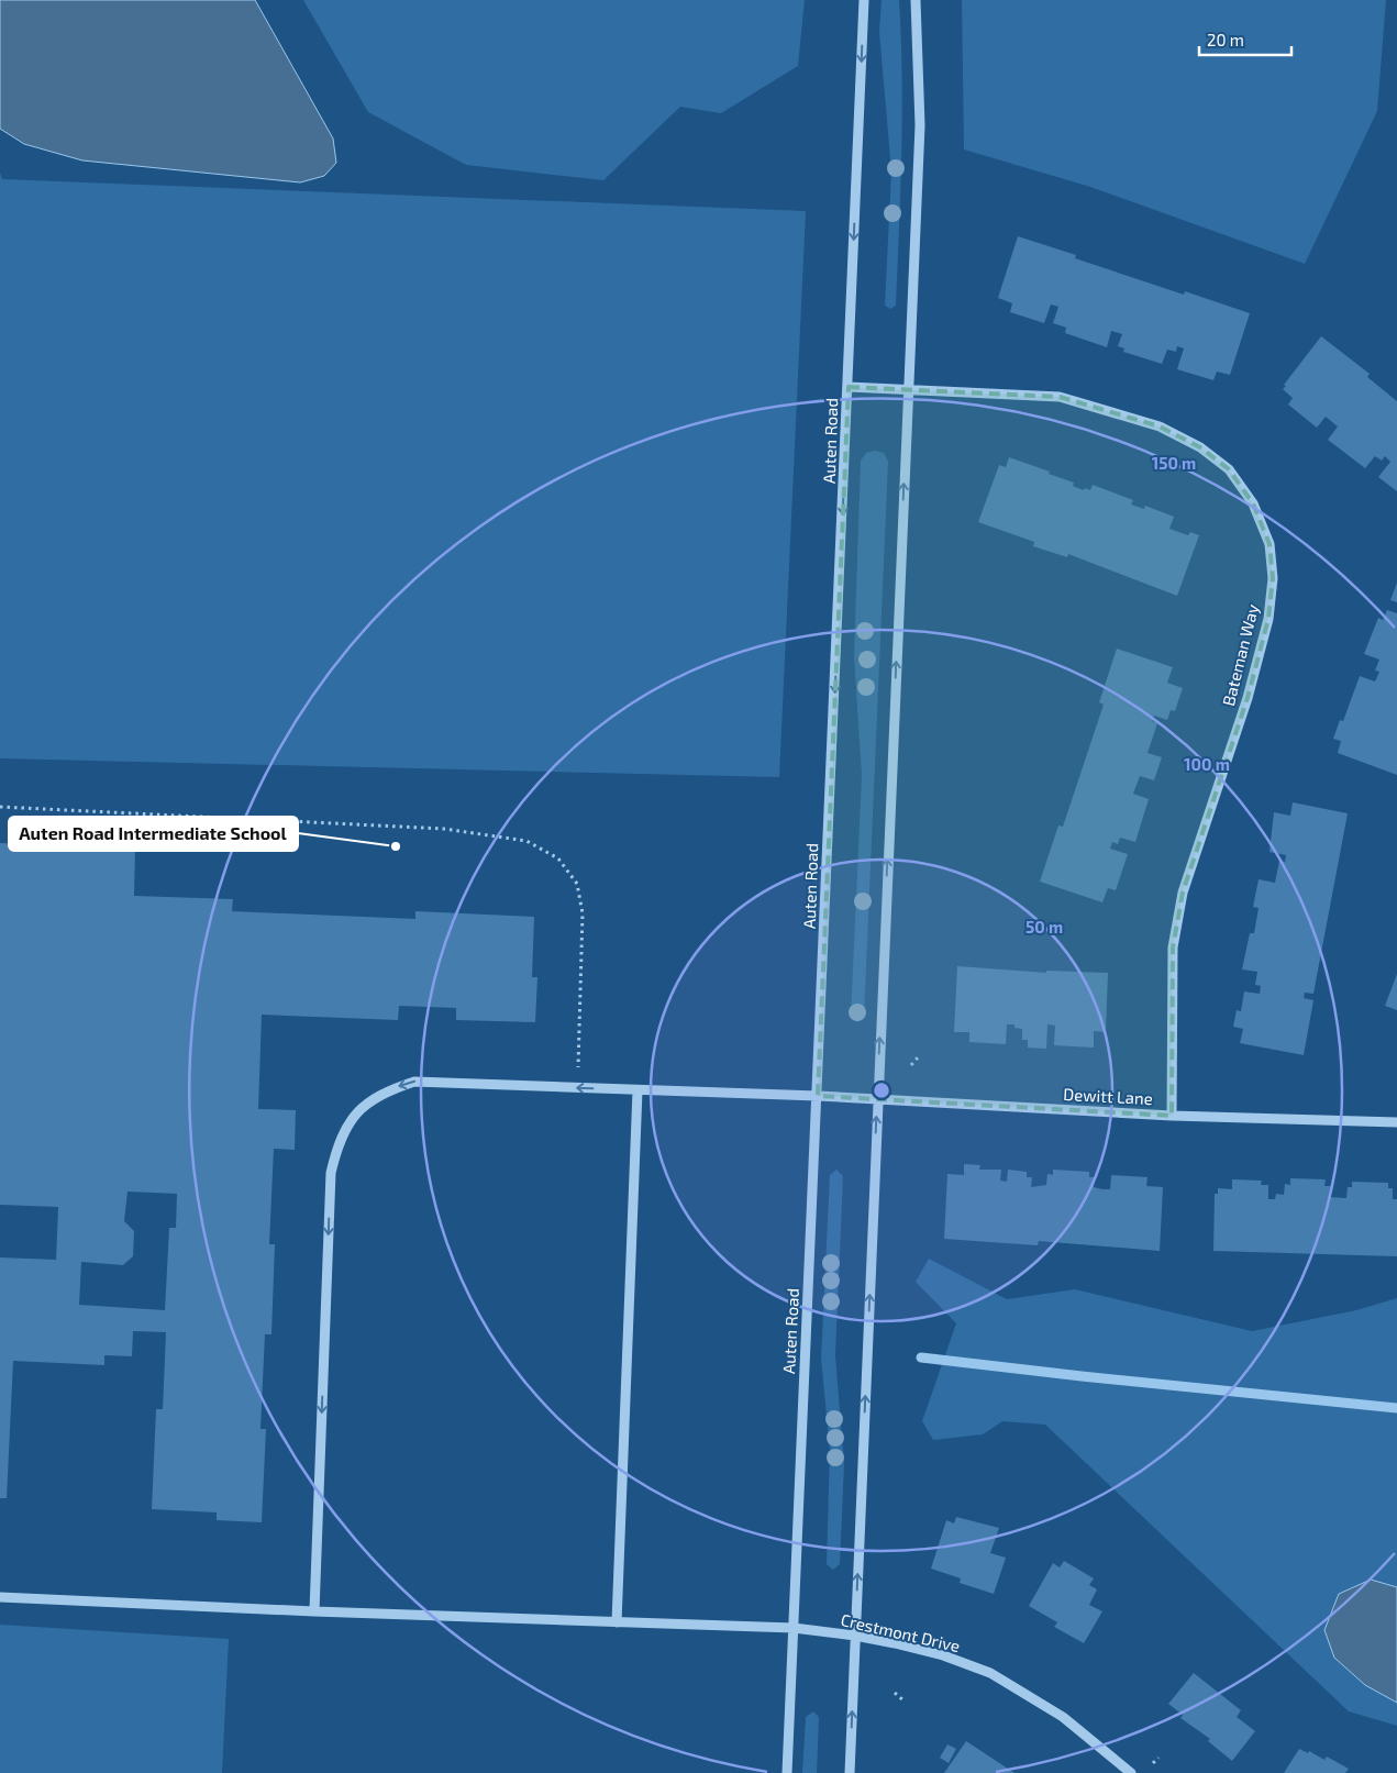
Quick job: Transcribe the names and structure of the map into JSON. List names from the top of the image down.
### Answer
{
  "streets": {
    "street": [
      "Auten Road",
      "Bateman Way",
      "Dewitt Lane",
      "Crestmont Drive"
    ]
  },
  "crossings": [
    ["Auten Road", "Bateman Way"],
    ["Auten Road", "Dewitt Lane"],
    ["Auten Road", "Crestmont Drive"],
    ["Bateman Way", "Dewitt Lane"],
    ["Dewitt Lane", "Crestmont Drive"]
  ],
  "places": ["Auten Road Intermediate School"],
  "scale_bar": "20 m",
  "rings": ["150 m", "100 m", "50 m"]
}
